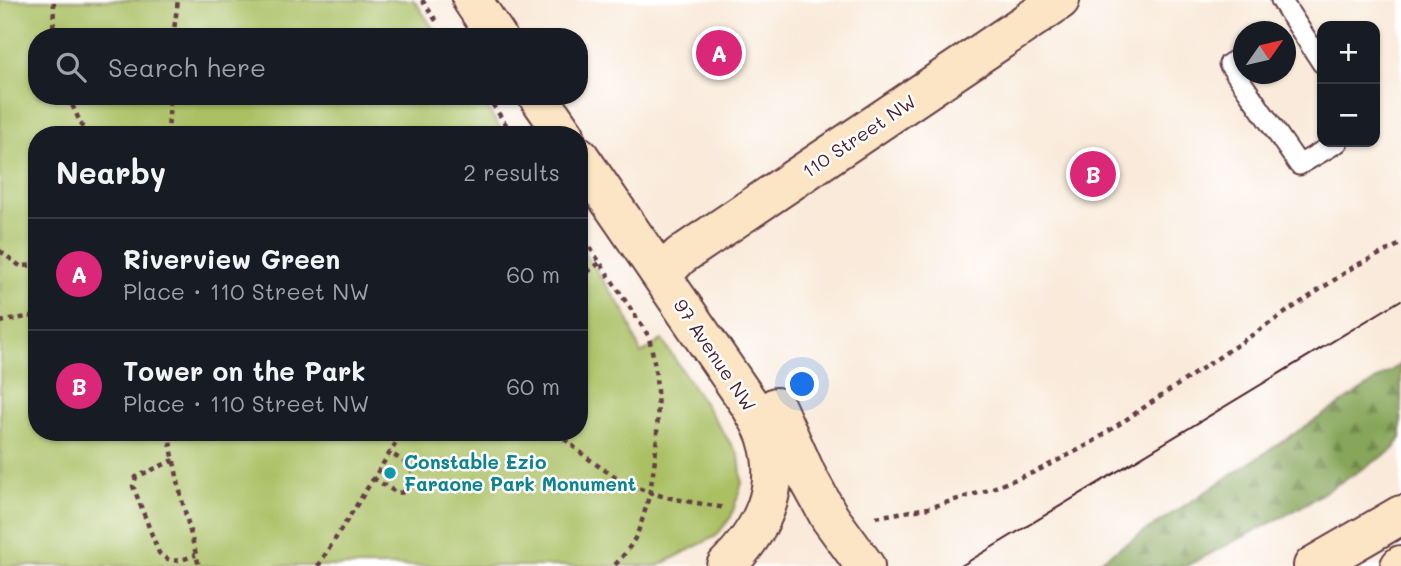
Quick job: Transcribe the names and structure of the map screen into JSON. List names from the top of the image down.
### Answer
{
  "streets": {
    "street": ["110 Street NW", "97 Avenue NW"]
  },
  "crossings": [
    ["110 Street NW", "97 Avenue NW"]
  ],
  "places": ["Constable Ezio Faraone Park Monument"],
  "north": "top right",
  "page": {
    "map_buttons": ["+", "−"],
    "pins": ["A", "B"],
    "search": "Search here",
    "heading": ["Nearby", "2 results"],
    "list": [
      {
        "mark": "A",
        "name": "Riverview Green",
        "note": "Place · 110 Street NW",
        "value": "60 m"
      },
      {
        "mark": "B",
        "name": "Tower on the Park",
        "note": "Place · 110 Street NW",
        "value": "60 m"
      }
    ]
  }
}
